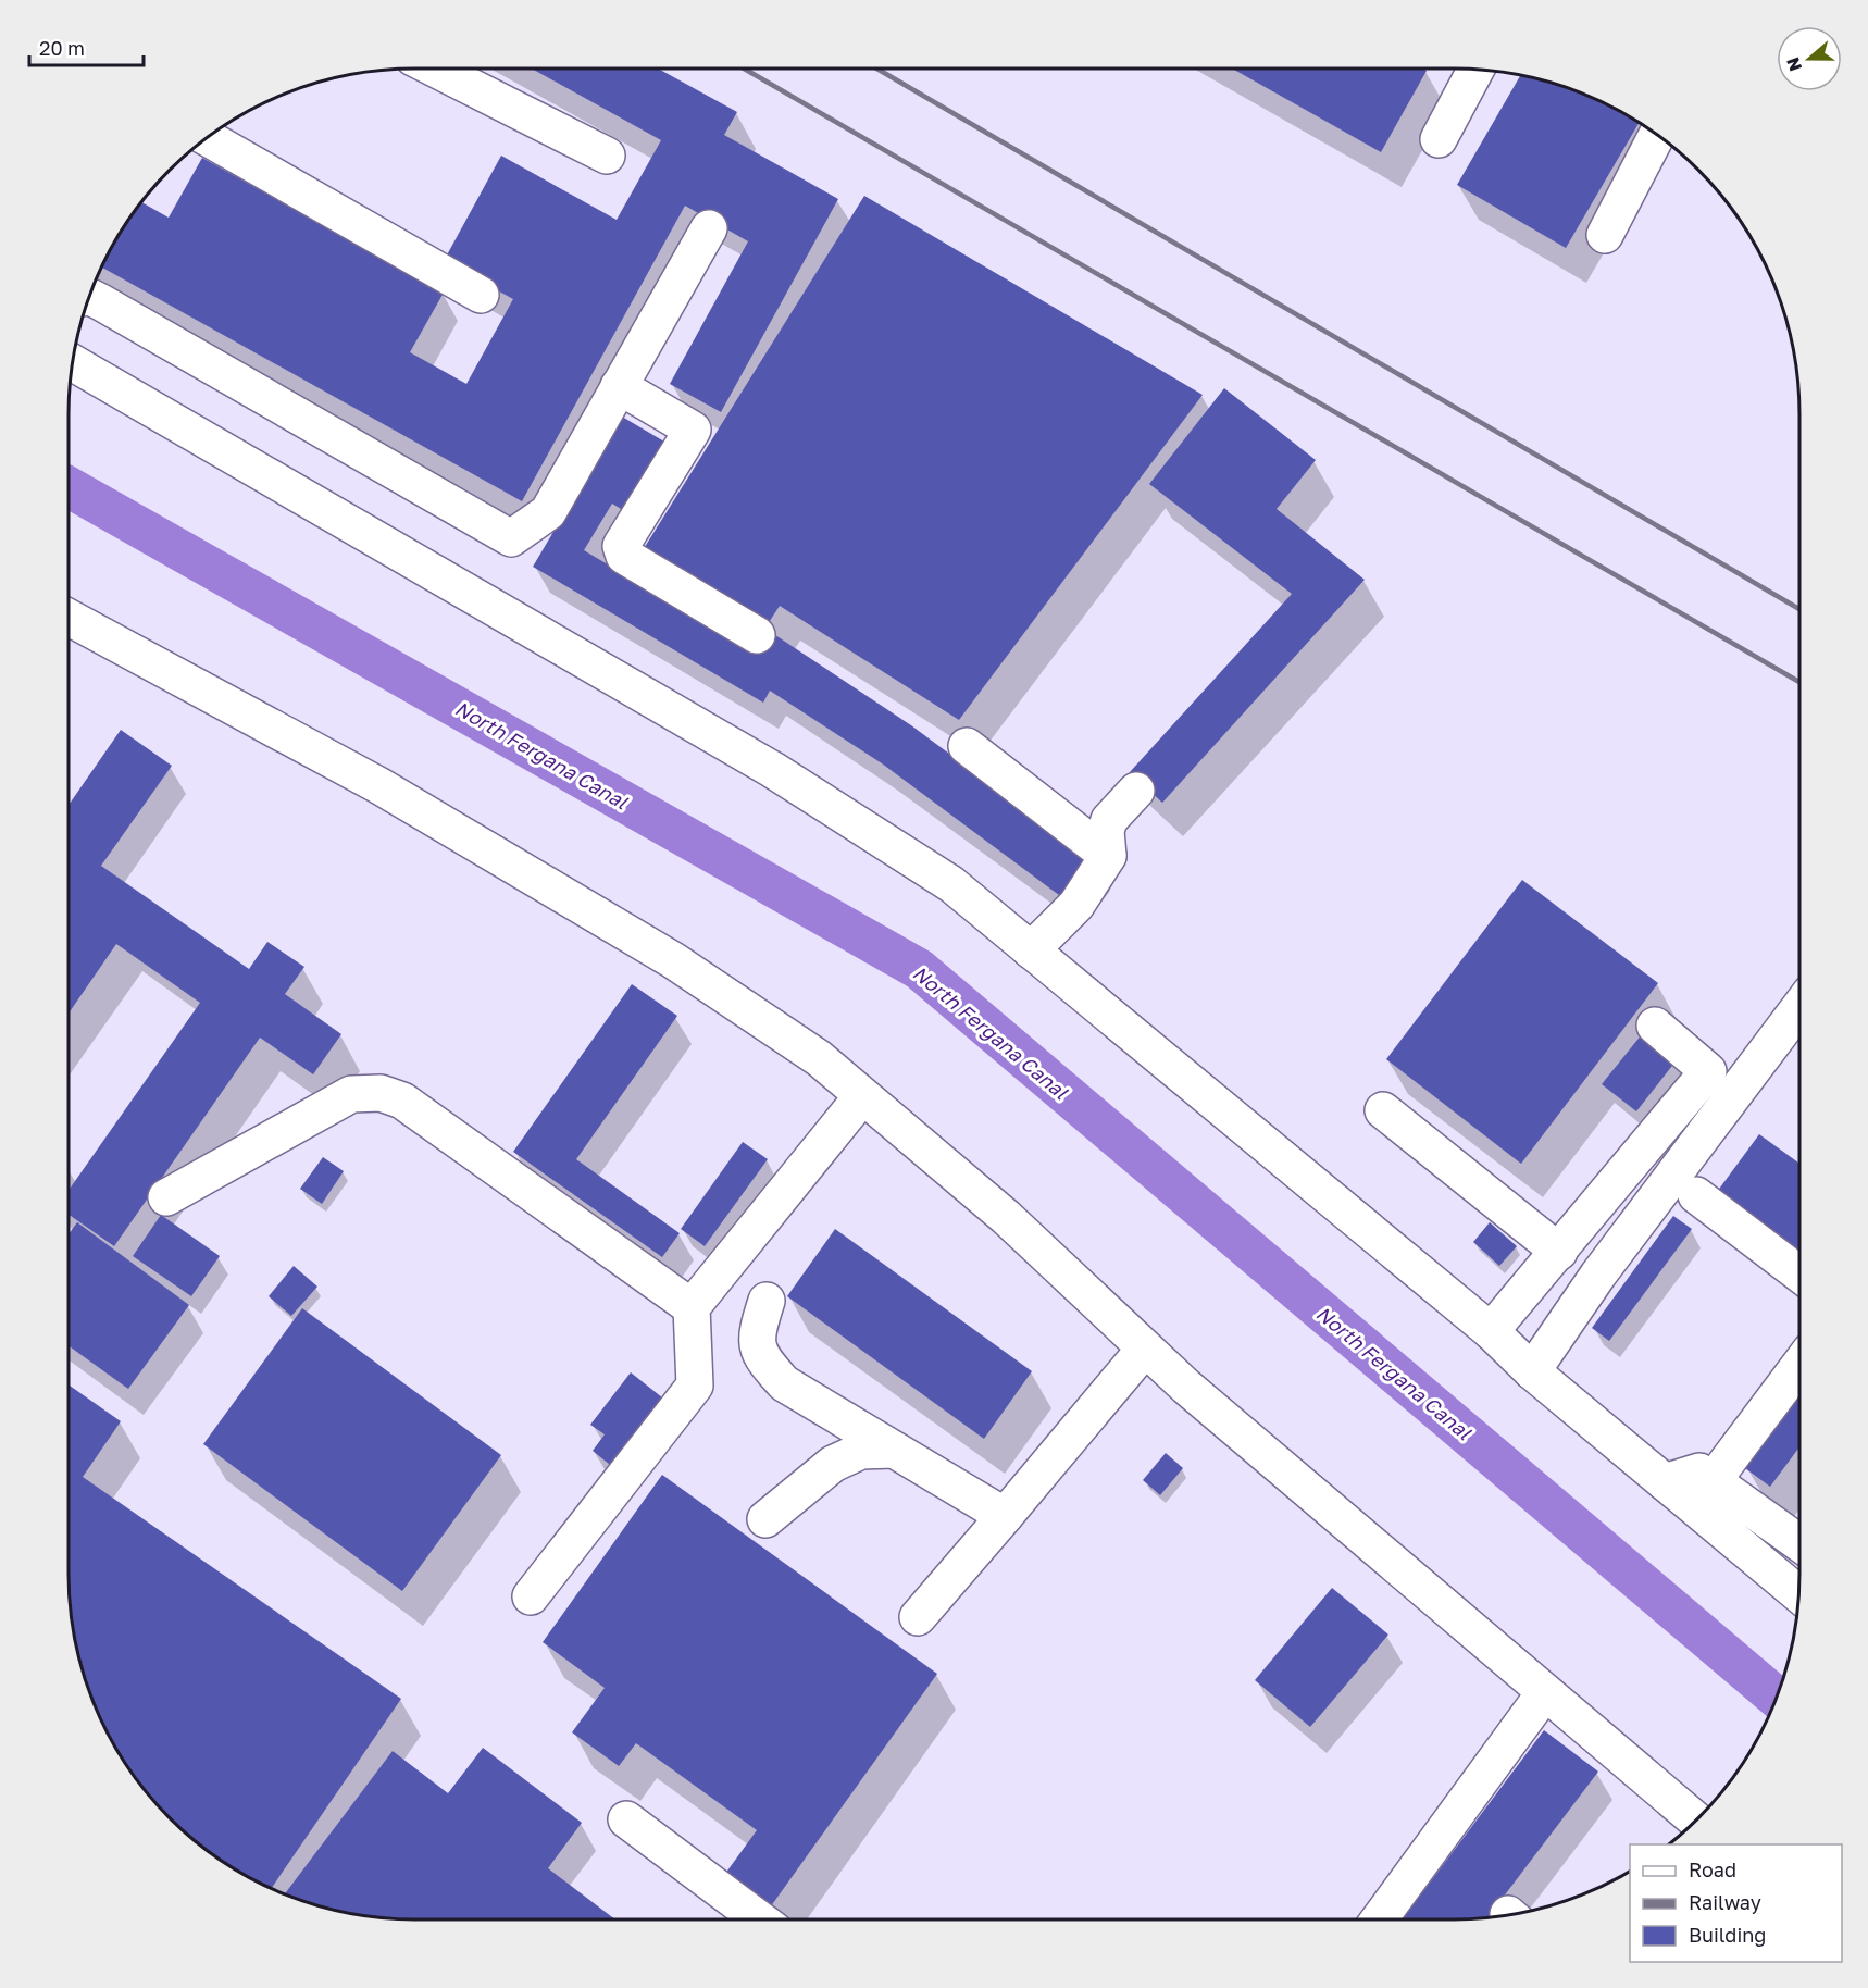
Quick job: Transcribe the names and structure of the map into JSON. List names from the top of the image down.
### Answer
{
  "water": ["North Fergana Canal"],
  "legend": ["Road", "Railway", "Building"],
  "scale_bar": "20 m",
  "north": "left"
}
